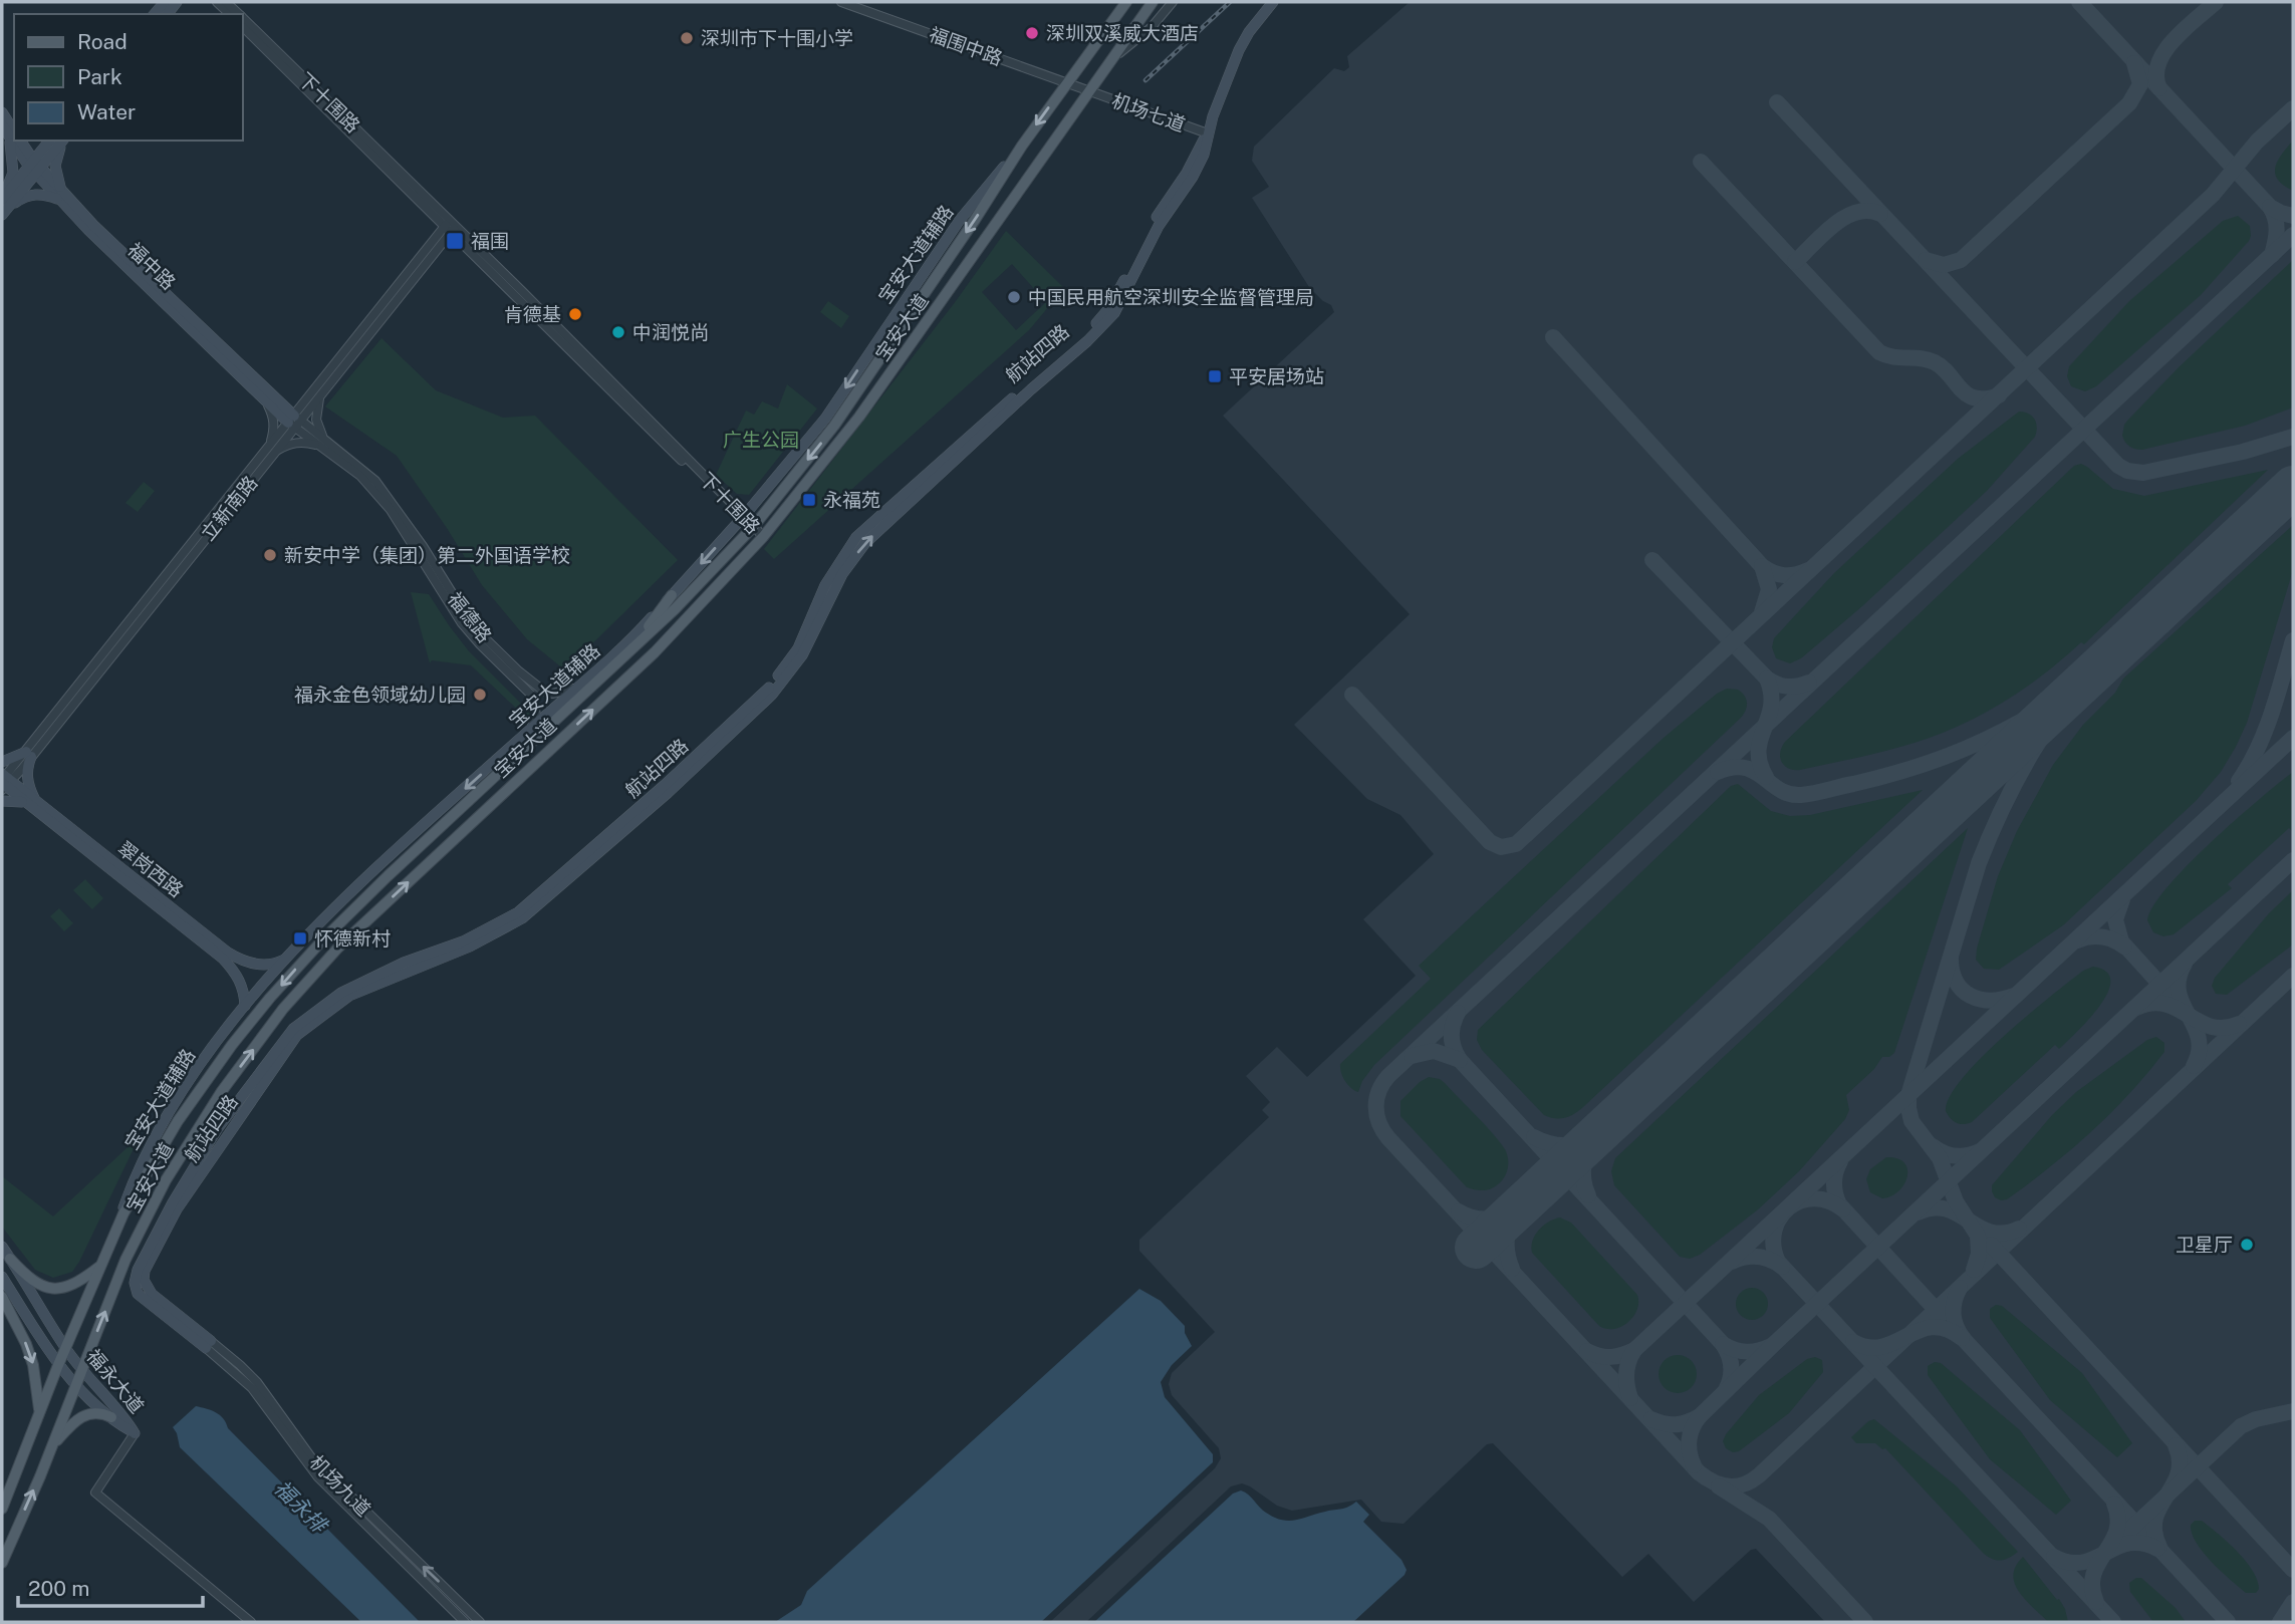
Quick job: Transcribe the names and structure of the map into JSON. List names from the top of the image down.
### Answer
{
  "streets": {
    "main road": [
      "宝安大道辅路",
      "福中路",
      "宝安大道",
      "航站四路",
      "翠岗西路",
      "福永大道"
    ],
    "street": [
      "福围中路",
      "下十围路",
      "机场七道",
      "立新南路",
      "福德路",
      "机场九道"
    ]
  },
  "crossings": [
    ["福围中路", "机场七道"],
    ["福围中路", "宝安大道"],
    ["下十围路", "宝安大道辅路"],
    ["下十围路", "宝安大道"],
    ["下十围路", "立新南路"],
    ["机场七道", "宝安大道"],
    ["机场七道", "航站四路"],
    ["宝安大道辅路", "宝安大道"],
    ["宝安大道辅路", "福德路"],
    ["宝安大道辅路", "翠岗西路"],
    ["福中路", "立新南路"],
    ["福中路", "福德路"],
    ["宝安大道", "福永大道"],
    ["航站四路", "机场九道"],
    ["立新南路", "福德路"],
    ["立新南路", "翠岗西路"]
  ],
  "one_way": ["宝安大道辅路"],
  "water": ["福永排"],
  "parks": ["广生公园"],
  "places": {
    "other": [
      "深圳双溪威大酒店",
      "深圳市下十围小学",
      "中国民用航空深圳安全监督管理局",
      "肯德基",
      "中润悦尚",
      "新安中学（集团）第二外国语学校",
      "福永金色领域幼儿园",
      "卫星厅"
    ],
    "transit": [
      "福围",
      "平安居场站",
      "永福苑",
      "怀德新村"
    ]
  },
  "legend": ["Road", "Park", "Water"],
  "scale_bar": "200 m"
}
